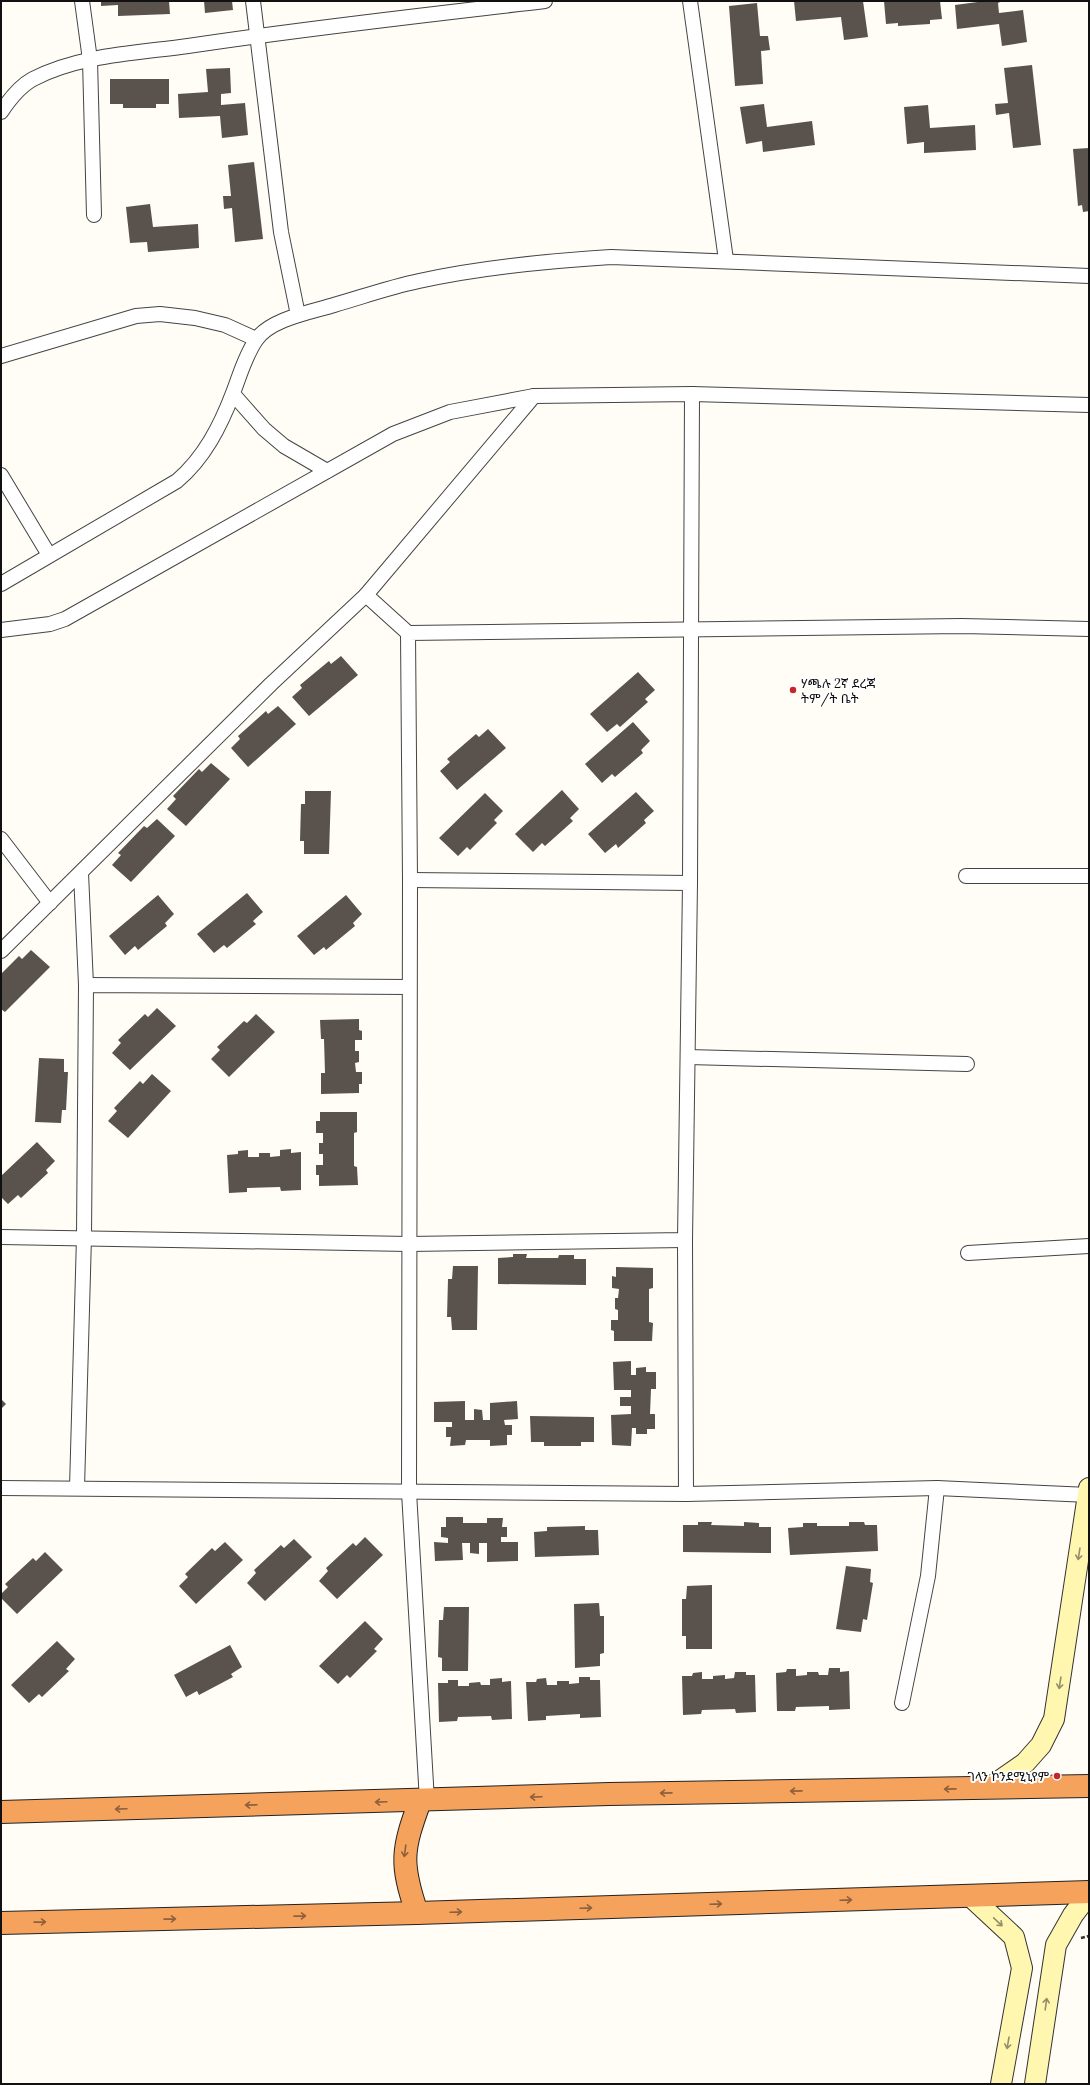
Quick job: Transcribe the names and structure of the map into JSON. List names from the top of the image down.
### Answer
{
  "places": ["ሃጫሉ 2ኛ ደረጃ ትም/ት ቤት", "ገላን ኮንደሚኒየም"]
}
